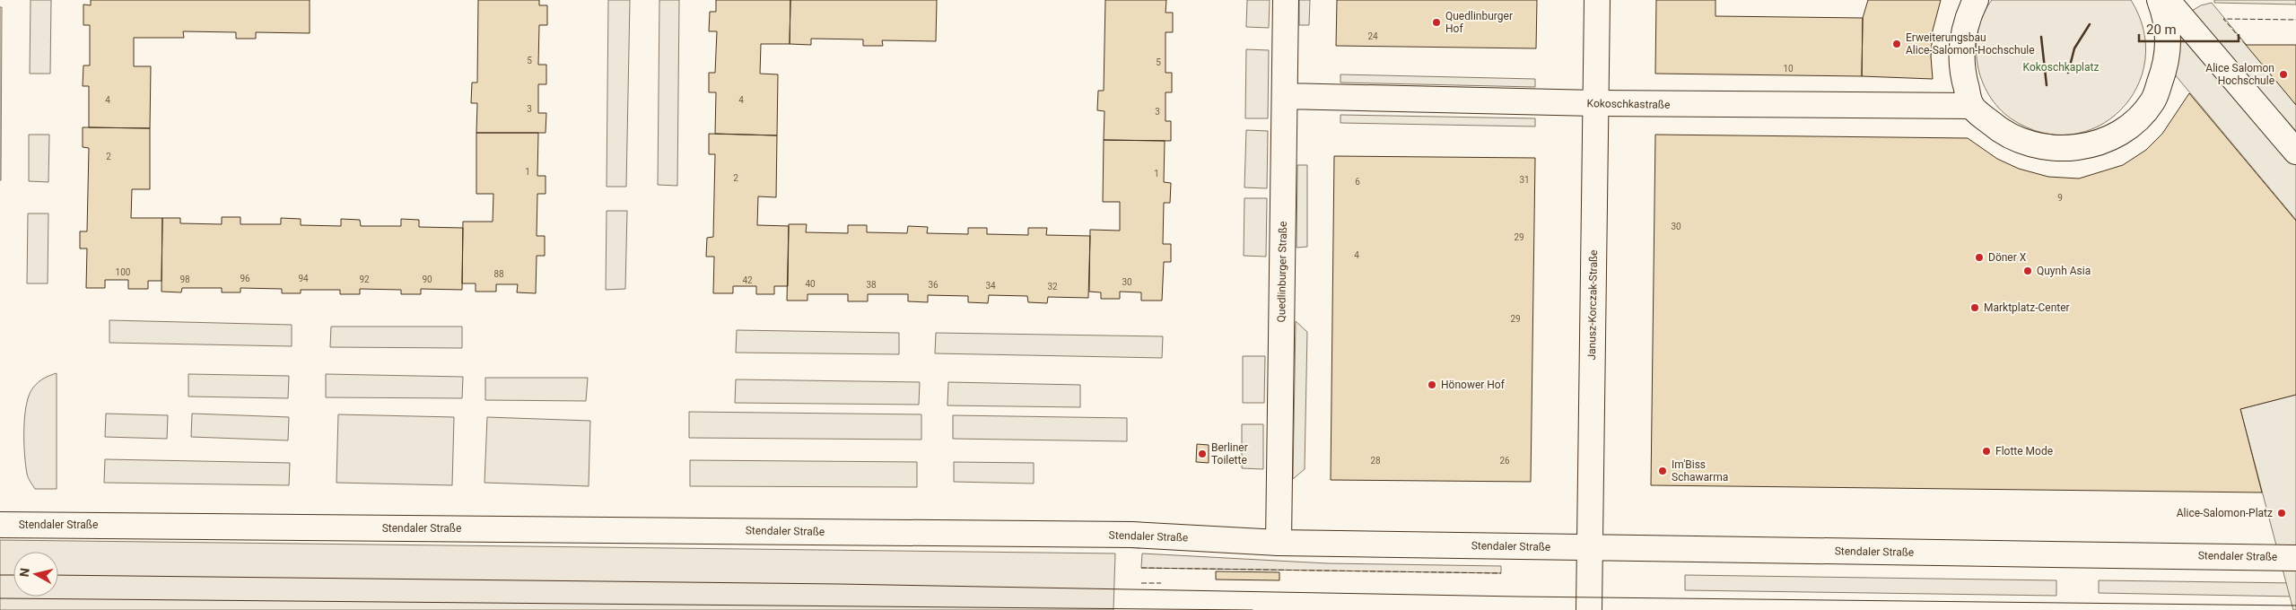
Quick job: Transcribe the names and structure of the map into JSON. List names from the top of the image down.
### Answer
{
  "streets": {
    "street": [
      "Kokoschkastraße",
      "Quedlinburger Straße",
      "Janusz-Korczak-Straße",
      "Stendaler Straße"
    ]
  },
  "crossings": [
    ["Kokoschkastraße", "Quedlinburger Straße"],
    ["Kokoschkastraße", "Janusz-Korczak-Straße"],
    ["Quedlinburger Straße", "Stendaler Straße"],
    ["Janusz-Korczak-Straße", "Stendaler Straße"]
  ],
  "parks": ["Kokoschkaplatz"],
  "places": [
    "Quedlinburger Hof",
    "Erweiterungsbau Alice-Salomon-Hochschule",
    "Alice Salomon Hochschule",
    "Döner X",
    "Quynh Asia",
    "Marktplatz-Center",
    "Hönower Hof",
    "Flotte Mode",
    "Berliner Toilette",
    "Im'Biss Schawarma",
    "Alice-Salomon-Platz"
  ],
  "house_numbers": [
    "24",
    "5",
    "5",
    "10",
    "4",
    "4",
    "3",
    "3",
    "2",
    "1",
    "1",
    "2",
    "31",
    "6",
    "9",
    "30",
    "29",
    "4",
    "100",
    "88",
    "96",
    "94",
    "98",
    "92",
    "90",
    "42",
    "30",
    "40",
    "38",
    "36",
    "34",
    "32",
    "29",
    "28",
    "26"
  ],
  "scale_bar": "20 m",
  "north": "left"
}
